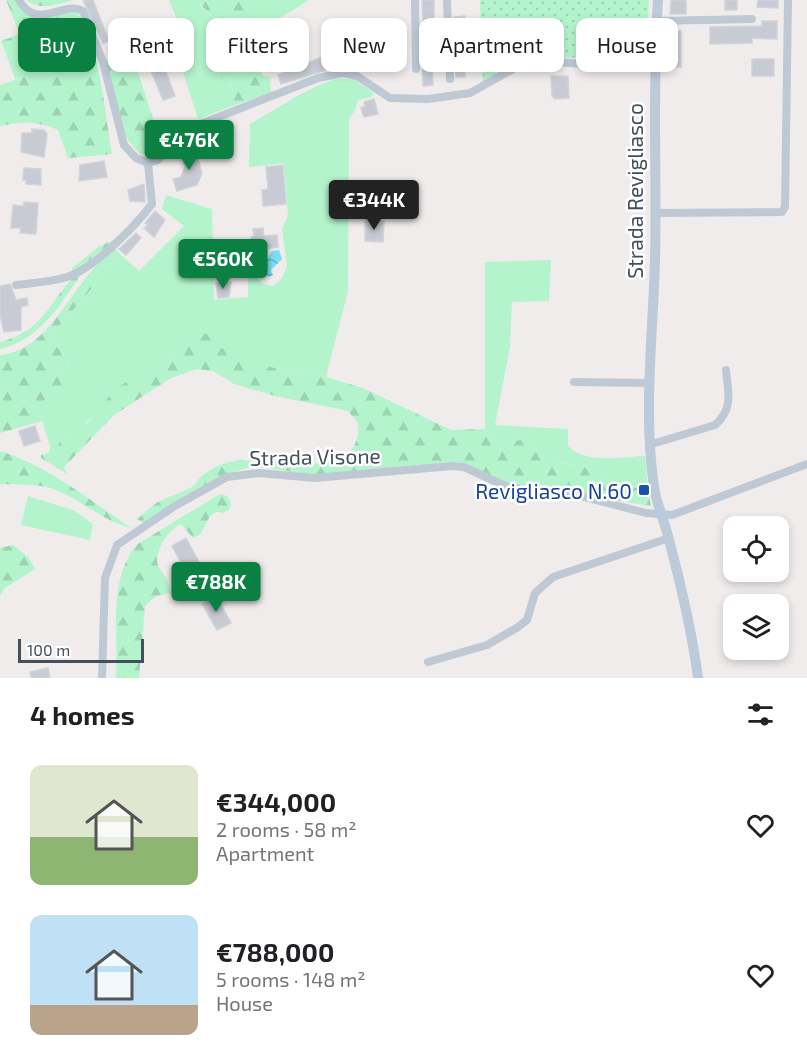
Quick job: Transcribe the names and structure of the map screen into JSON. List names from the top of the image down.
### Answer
{
  "streets": {
    "street": ["Strada Revigliasco", "Strada Visone"]
  },
  "crossings": [
    ["Strada Revigliasco", "Strada Visone"]
  ],
  "places": {
    "transit": ["Revigliasco N.60"]
  },
  "scale_bar": "100 m",
  "page": {
    "chip": [
      "Buy",
      "Rent",
      "Filters",
      "New",
      "Apartment",
      "House"
    ],
    "price": [
      "€476K",
      "€344K",
      "€560K",
      "€788K"
    ],
    "scale": "100 m",
    "heading": "4 homes",
    "list": [
      {
        "name": "€344,000",
        "note": "2 rooms · 58 m² · Apartment"
      },
      {
        "name": "€788,000",
        "note": "5 rooms · 148 m² · House"
      }
    ]
  }
}
